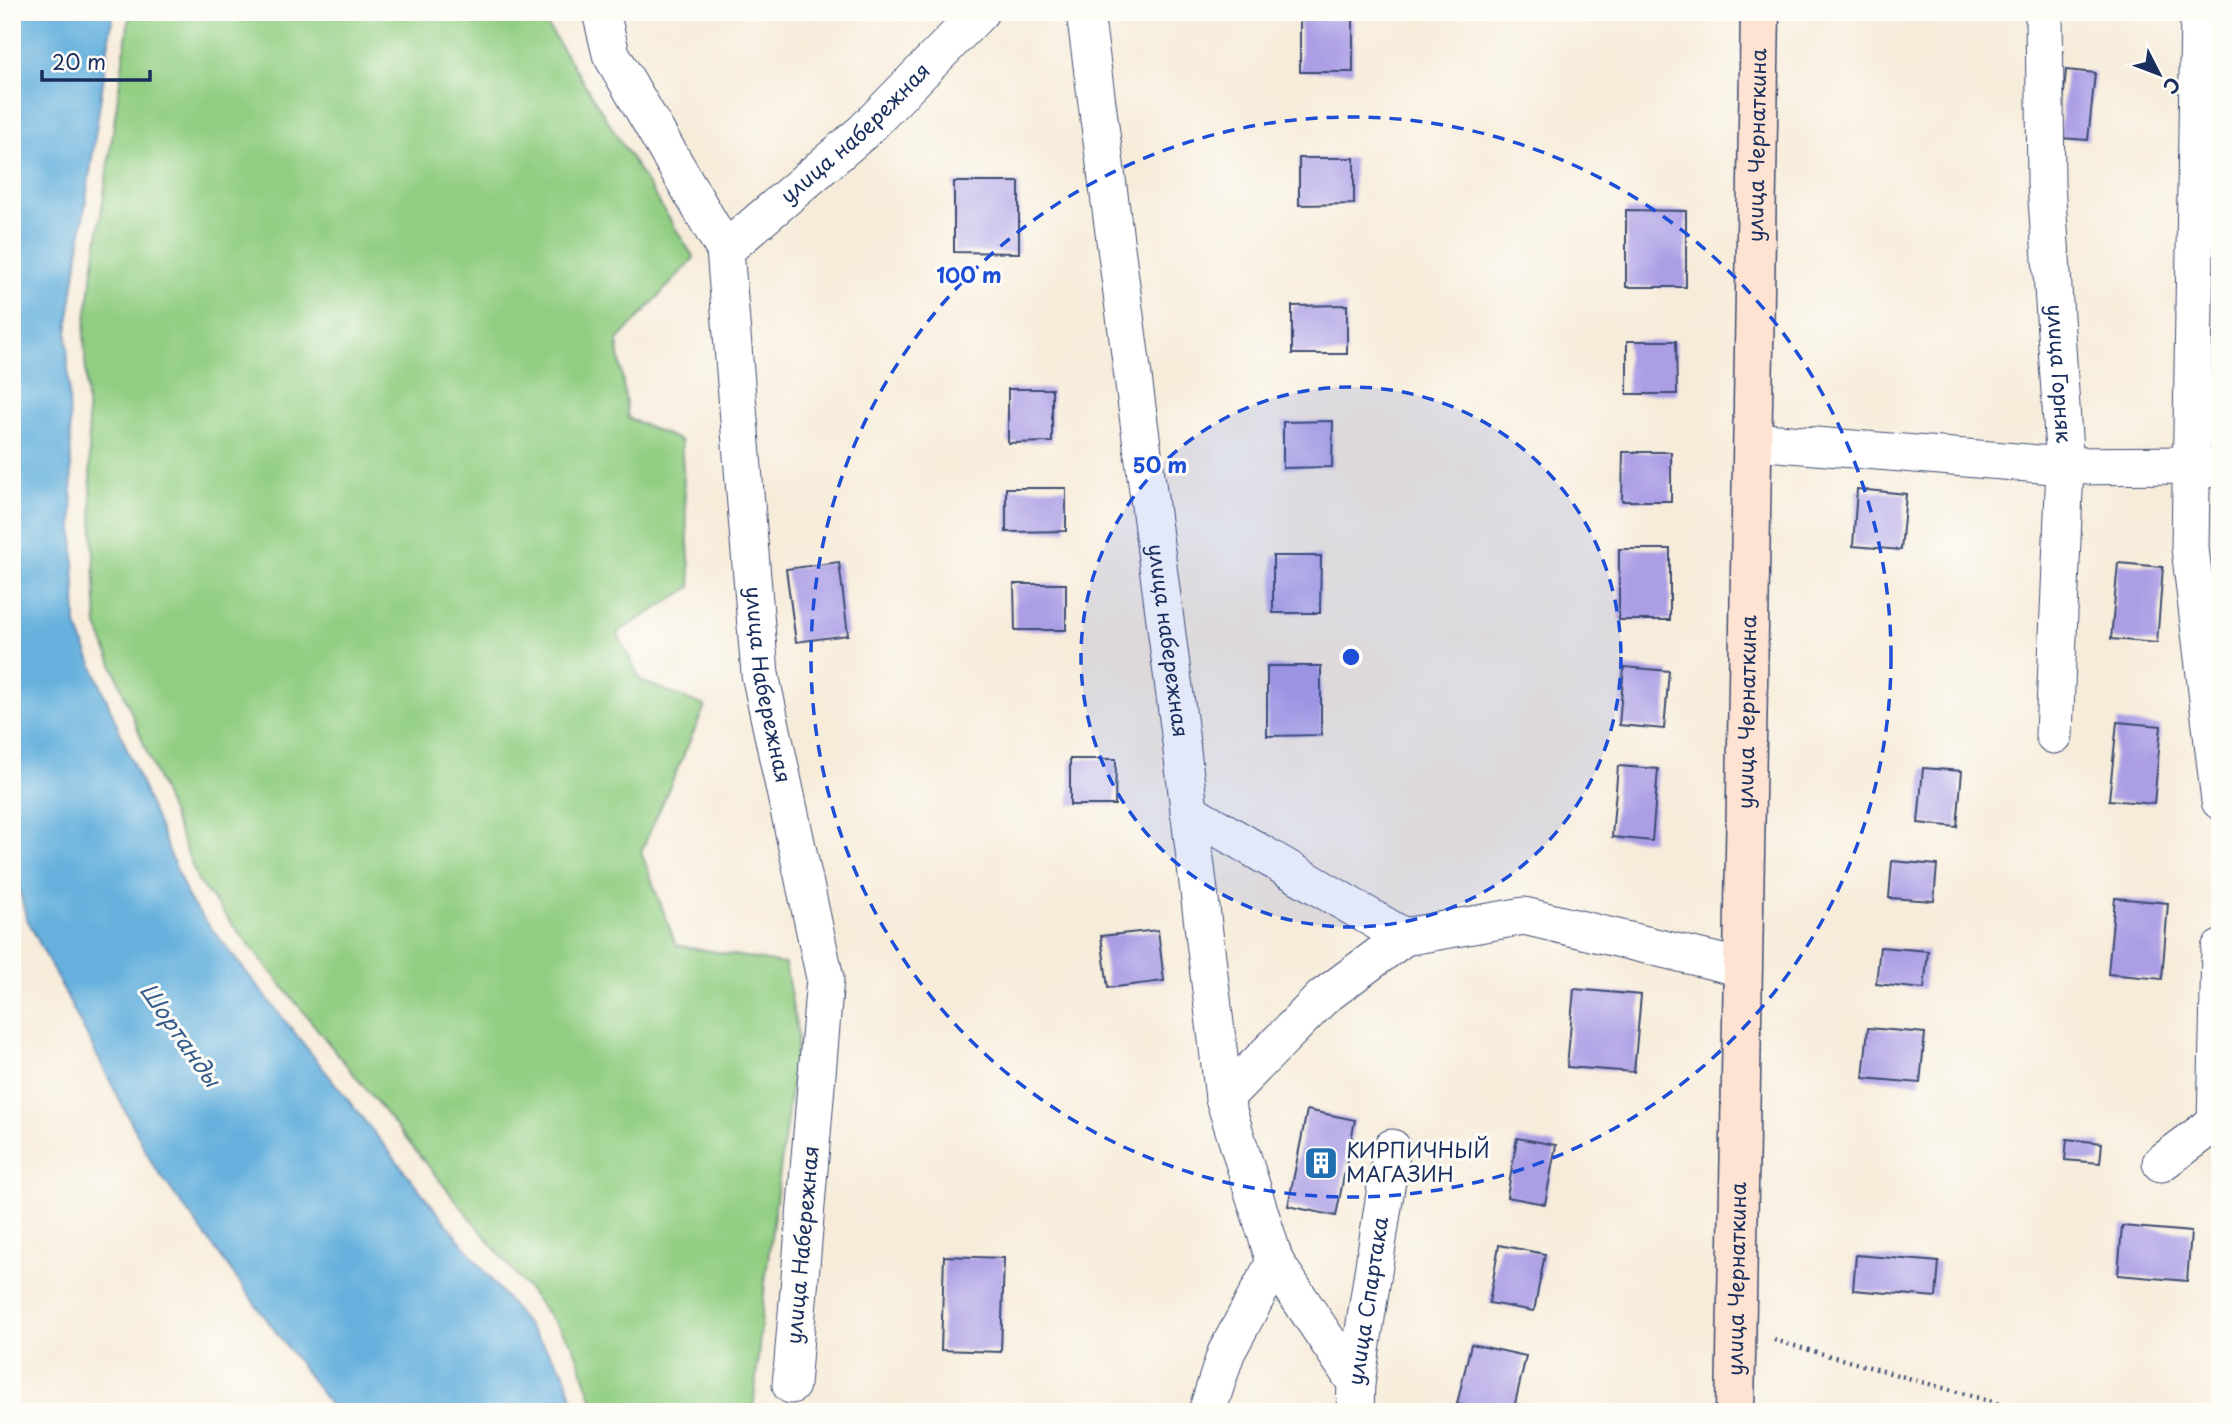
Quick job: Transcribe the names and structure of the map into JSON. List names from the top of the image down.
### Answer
{
  "streets": {
    "street": [
      "улица набережная",
      "улица Чернаткина",
      "улица Горняк",
      "улица Набережная",
      "улица Спартака"
    ]
  },
  "crossings": [
    ["улица набережная", "улица Набережная"],
    ["улица набережная", "улица Спартака"]
  ],
  "water": ["Шортанды"],
  "places": {
    "building": ["КИРПИЧНЫЙ МАГАЗИН"]
  },
  "scale_bar": "20 m",
  "north": "bottom right",
  "rings": ["100 m", "50 m"]
}
